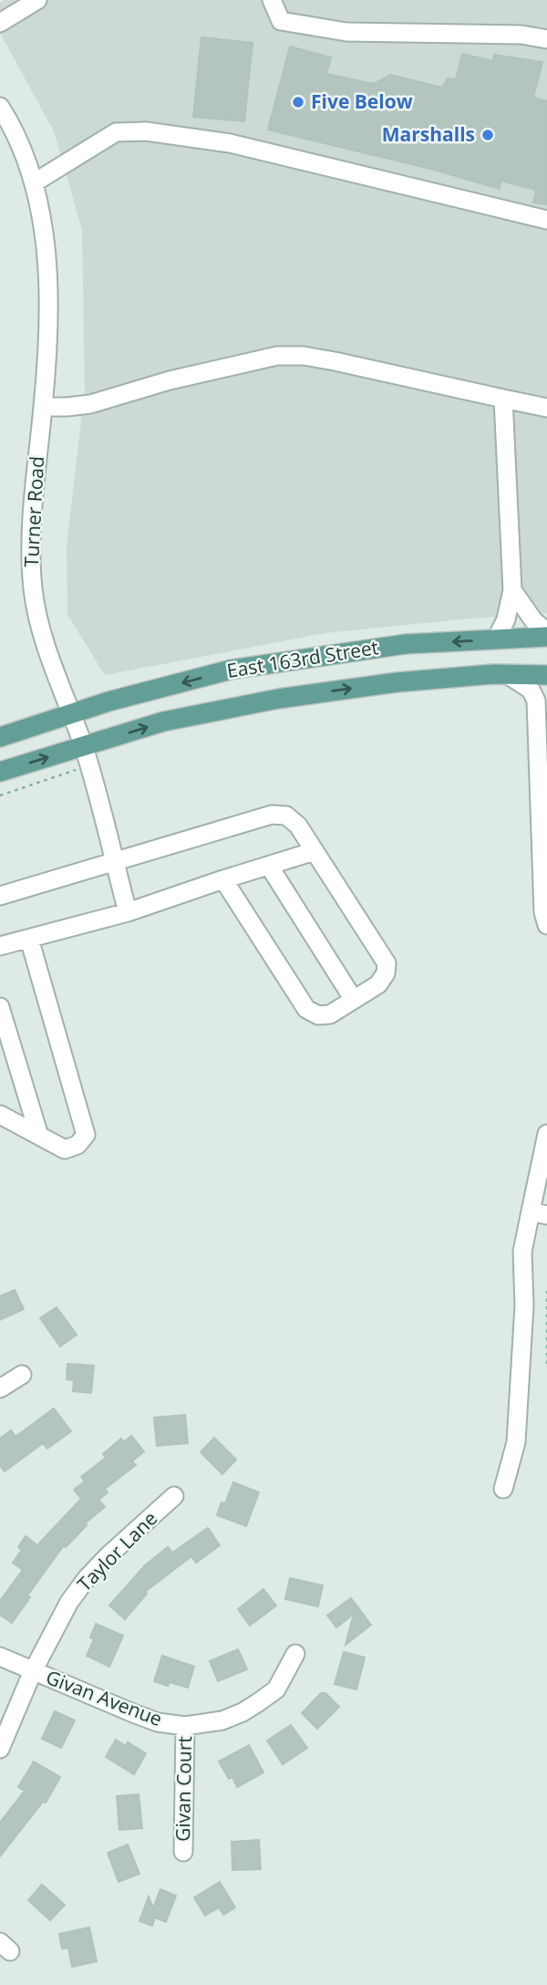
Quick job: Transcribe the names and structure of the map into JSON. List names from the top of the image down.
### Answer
{
  "streets": {
    "main road": ["East 163rd Street"],
    "street": [
      "Turner Road",
      "Taylor Lane",
      "Givan Avenue",
      "Givan Court"
    ]
  },
  "crossings": [
    ["Turner Road", "East 163rd Street"],
    ["Taylor Lane", "Givan Avenue"],
    ["Givan Avenue", "Givan Court"]
  ],
  "places": ["Five Below", "Marshalls"]
}
